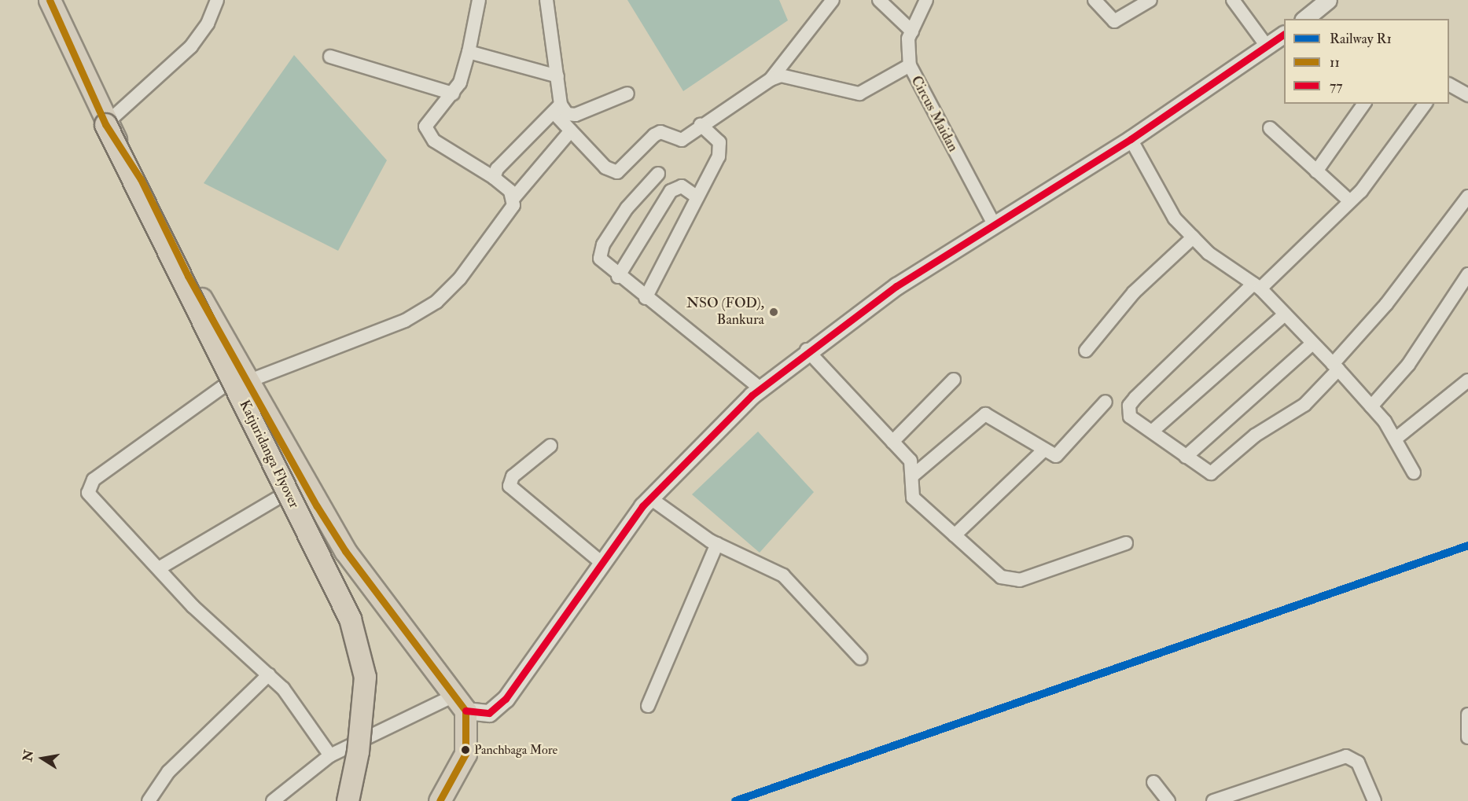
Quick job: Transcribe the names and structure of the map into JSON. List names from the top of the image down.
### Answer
{
  "streets": {
    "main road": ["Katjuridanga Flyover"],
    "street": ["Circus Maidan"]
  },
  "places": ["NSO (FOD), Bankura", "Panchbaga More"],
  "lines": ["transit line 11", "transit line 77", "rail line R1"],
  "legend": ["Railway R1", "11", "77"],
  "north": "left"
}
